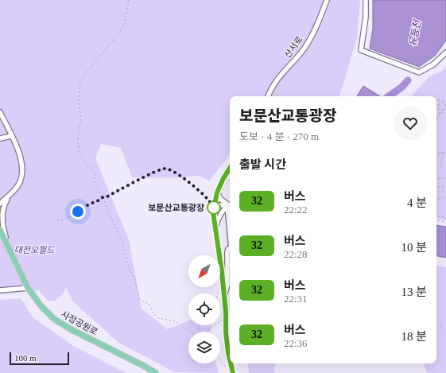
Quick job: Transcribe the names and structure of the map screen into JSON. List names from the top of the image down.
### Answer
{
  "streets": {
    "main road": ["사정공원로"],
    "street": ["산서로"]
  },
  "water": ["유등천"],
  "parks": ["대전오월드"],
  "places": ["보문산교통광장"],
  "lines": ["bus line 32"],
  "scale_bar": "100 m",
  "north": "bottom left",
  "page": {
    "heading": [
      ["보문산교통광장", "도보 · 4 분 · 270 m"],
      "출발 시간"
    ],
    "list": [
      {
        "mark": "32",
        "name": "버스",
        "note": "22:22",
        "value": "4 분"
      },
      {
        "mark": "32",
        "name": "버스",
        "note": "22:28",
        "value": "10 분"
      },
      {
        "mark": "32",
        "name": "버스",
        "note": "22:31",
        "value": "13 분"
      },
      {
        "mark": "32",
        "name": "버스",
        "note": "22:36",
        "value": "18 분"
      }
    ],
    "scale": "100 m"
  }
}
